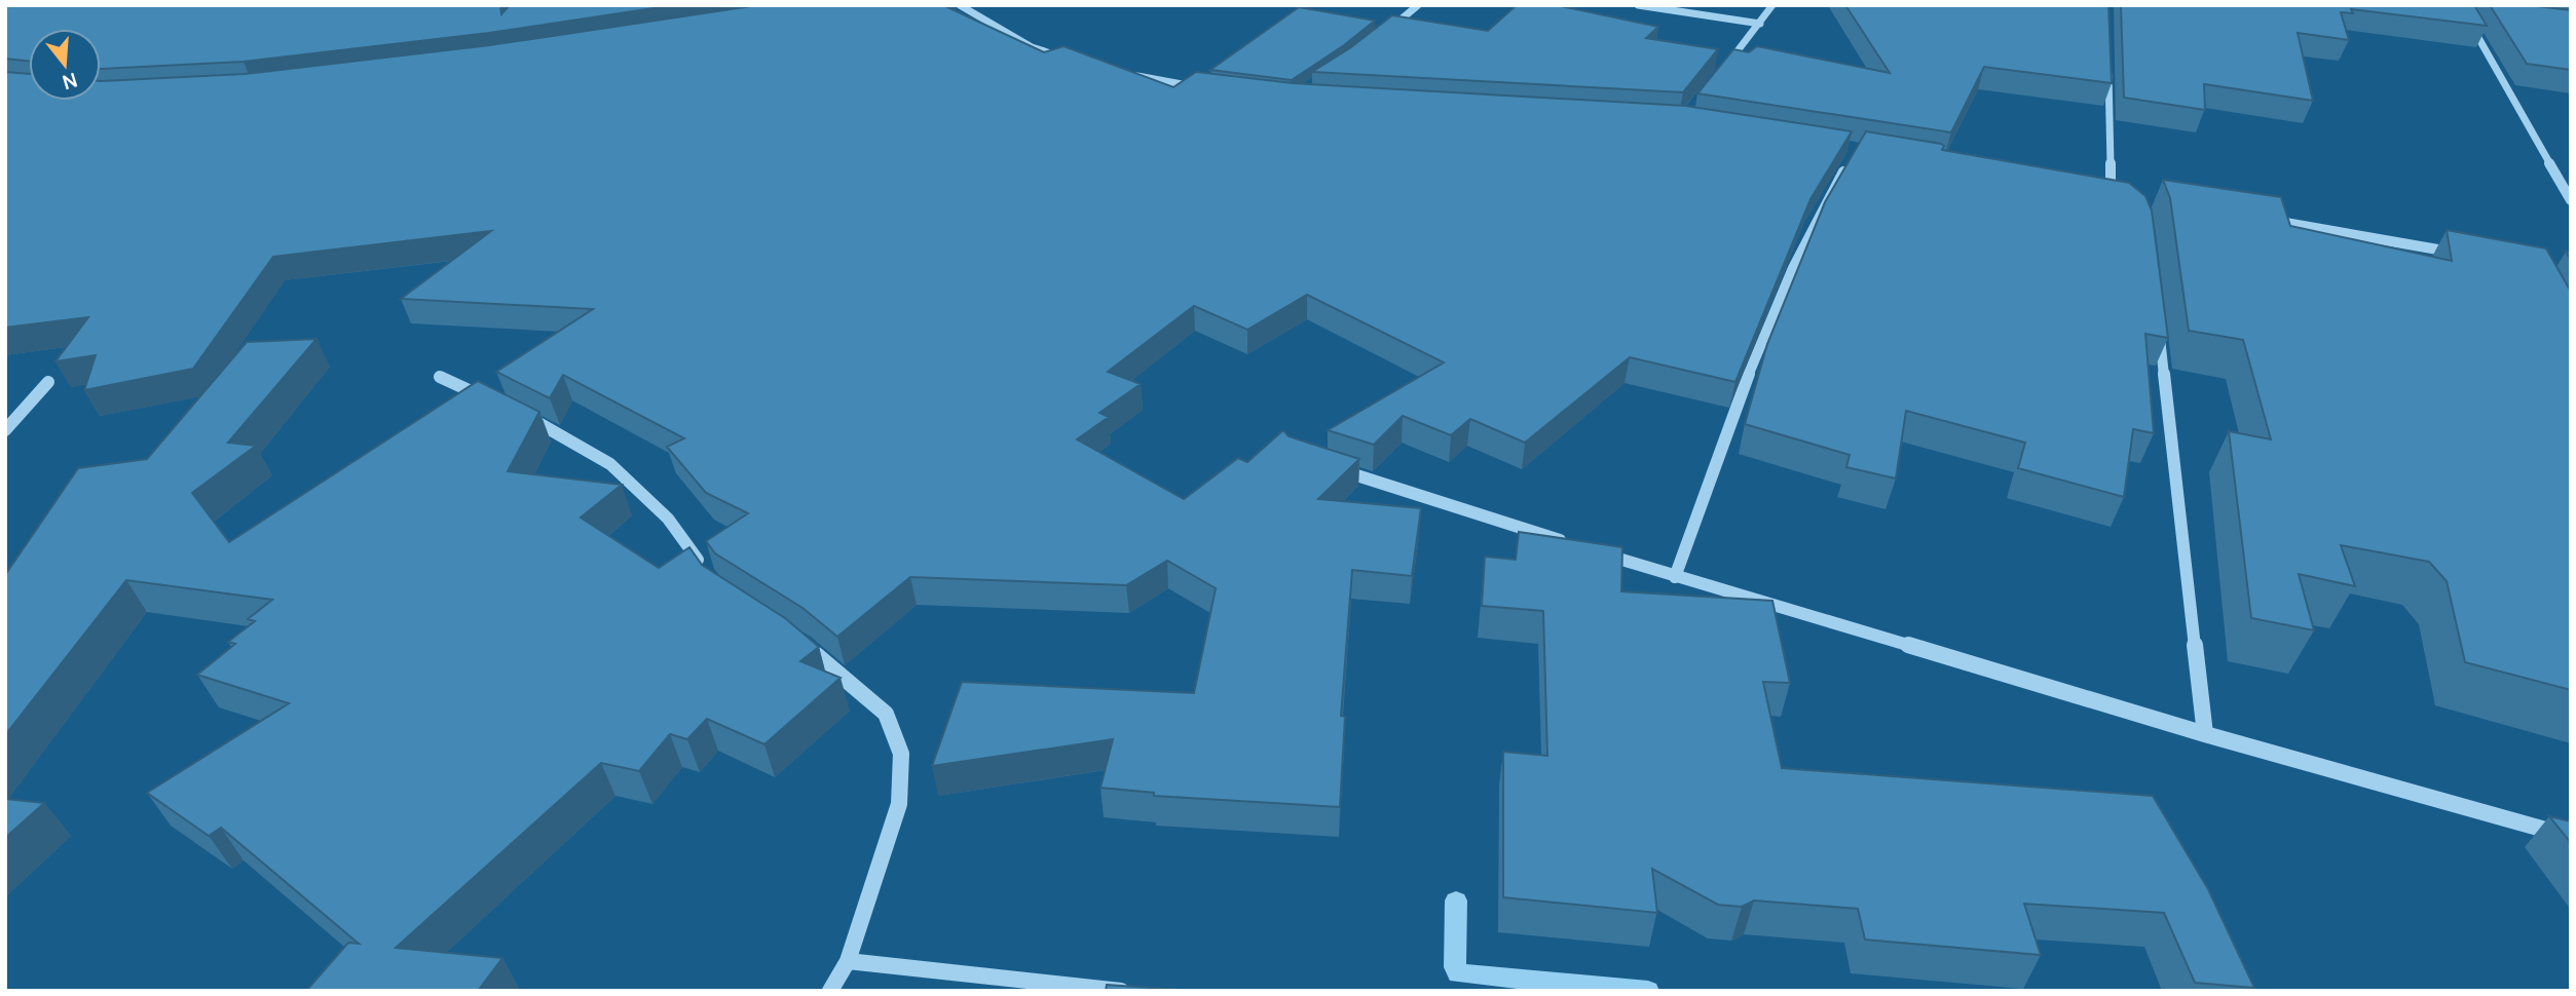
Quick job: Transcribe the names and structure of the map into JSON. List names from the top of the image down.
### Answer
{
  "north": "bottom"
}
